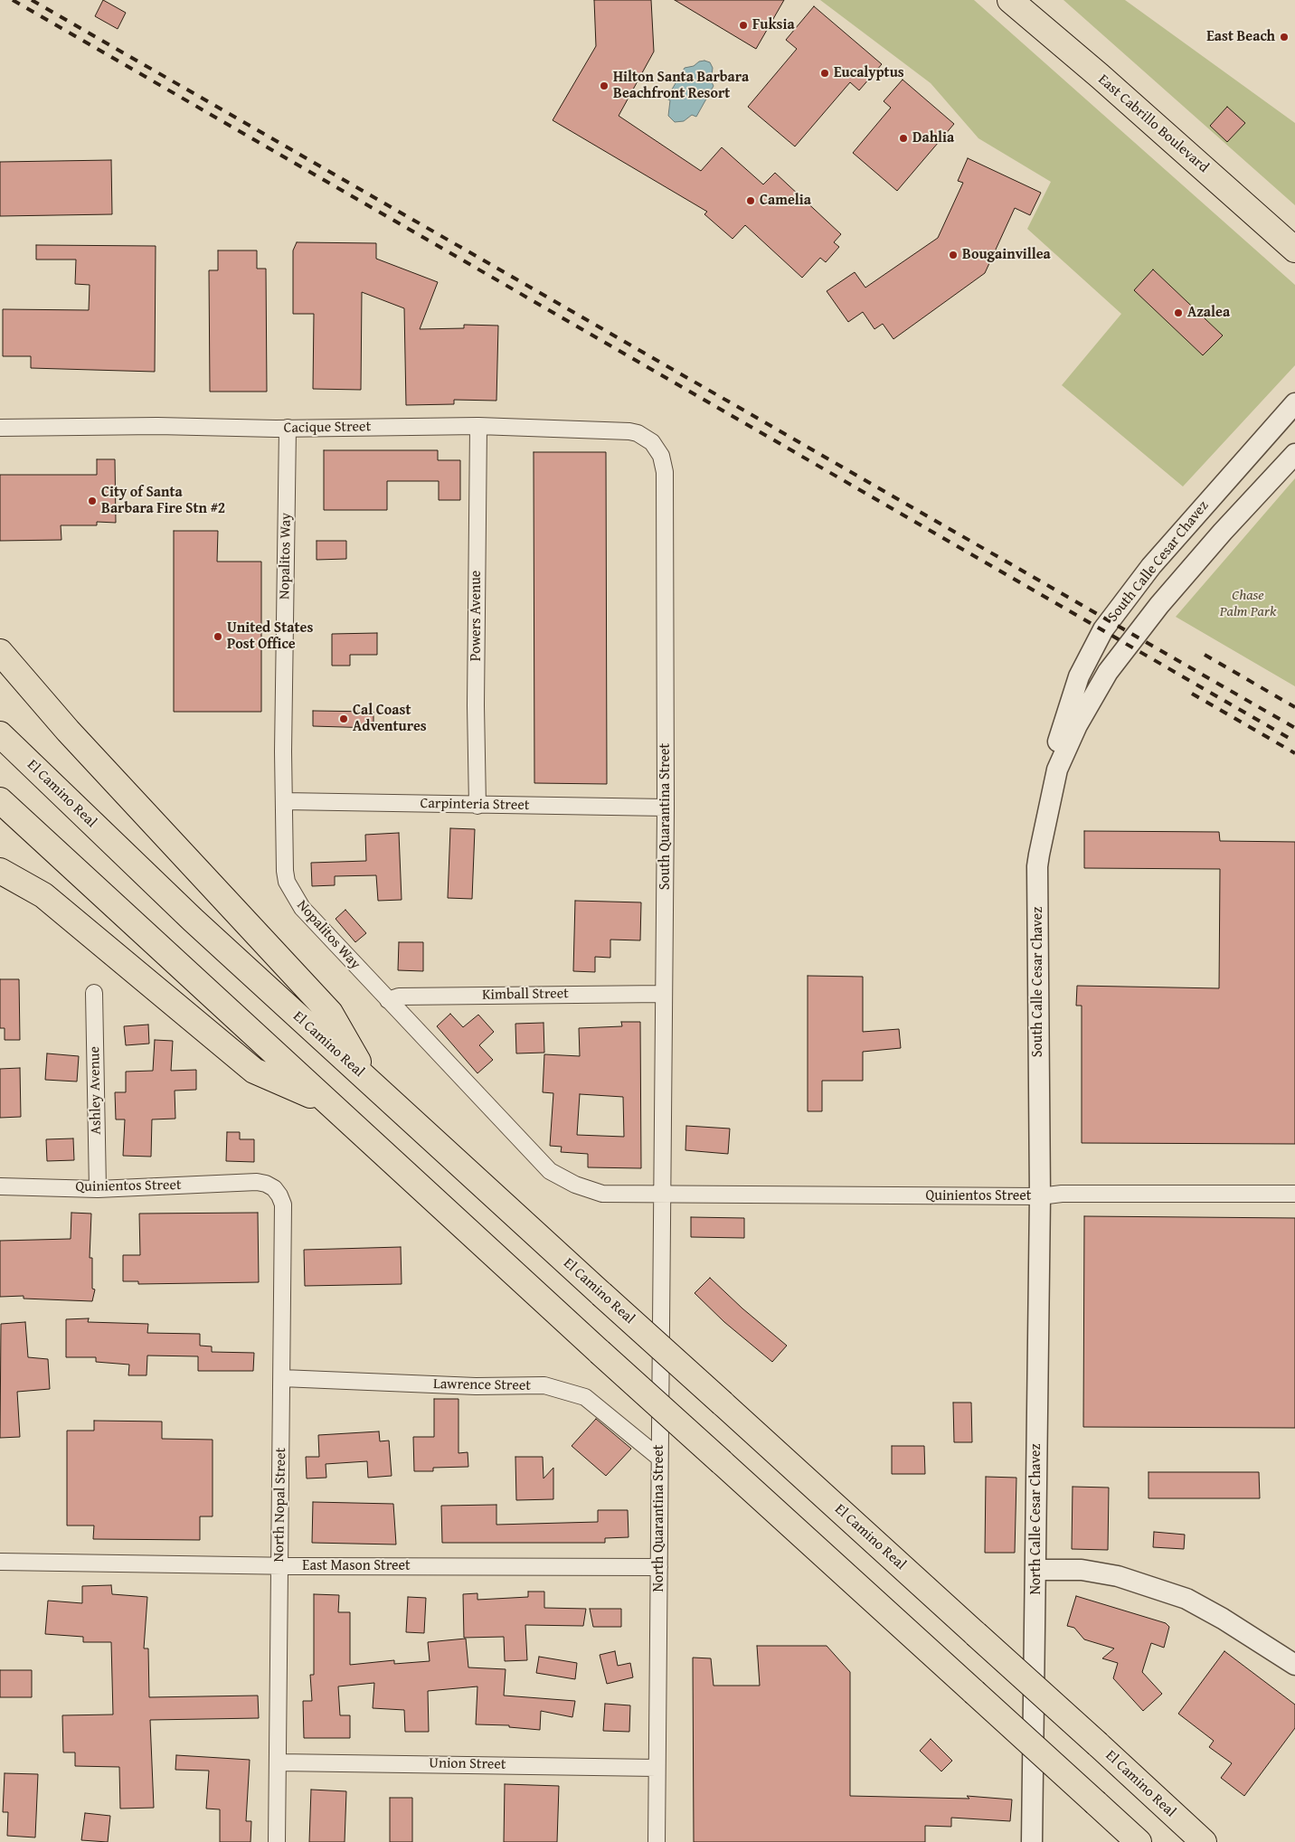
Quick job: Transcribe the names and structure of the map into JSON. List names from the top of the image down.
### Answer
{
  "streets": {
    "main road": ["East Cabrillo Boulevard", "El Camino Real"],
    "street": [
      "Cacique Street",
      "Nopalitos Way",
      "South Calle Cesar Chavez",
      "Powers Avenue",
      "Carpinteria Street",
      "South Quarantina Street",
      "Kimball Street",
      "Ashley Avenue",
      "Quinientos Street",
      "Lawrence Street",
      "North Nopal Street",
      "North Quarantina Street",
      "North Calle Cesar Chavez",
      "East Mason Street",
      "Union Street"
    ]
  },
  "crossings": [
    ["Cacique Street", "Nopalitos Way"],
    ["Cacique Street", "Powers Avenue"],
    ["Cacique Street", "South Quarantina Street"],
    ["Nopalitos Way", "Carpinteria Street"],
    ["Nopalitos Way", "South Quarantina Street"],
    ["Nopalitos Way", "Kimball Street"],
    ["Nopalitos Way", "Quinientos Street"],
    ["Nopalitos Way", "North Quarantina Street"],
    ["South Calle Cesar Chavez", "Quinientos Street"],
    ["South Calle Cesar Chavez", "North Calle Cesar Chavez"],
    ["Powers Avenue", "Carpinteria Street"],
    ["Carpinteria Street", "South Quarantina Street"],
    ["South Quarantina Street", "Kimball Street"],
    ["South Quarantina Street", "Quinientos Street"],
    ["South Quarantina Street", "North Quarantina Street"],
    ["Ashley Avenue", "Quinientos Street"],
    ["Quinientos Street", "North Nopal Street"],
    ["Quinientos Street", "North Quarantina Street"],
    ["Quinientos Street", "North Calle Cesar Chavez"],
    ["Lawrence Street", "North Nopal Street"],
    ["Lawrence Street", "North Quarantina Street"],
    ["North Nopal Street", "East Mason Street"],
    ["North Nopal Street", "Union Street"],
    ["North Quarantina Street", "East Mason Street"],
    ["North Quarantina Street", "Union Street"]
  ],
  "parks": ["Chase Palm Park"],
  "places": [
    "Fuksia",
    "East Beach",
    "Eucalyptus",
    "Hilton Santa Barbara Beachfront Resort",
    "Dahlia",
    "Camelia",
    "Bougainvillea",
    "Azalea",
    "City of Santa Barbara Fire Stn #2",
    "United States Post Office",
    "Cal Coast Adventures"
  ]
}
